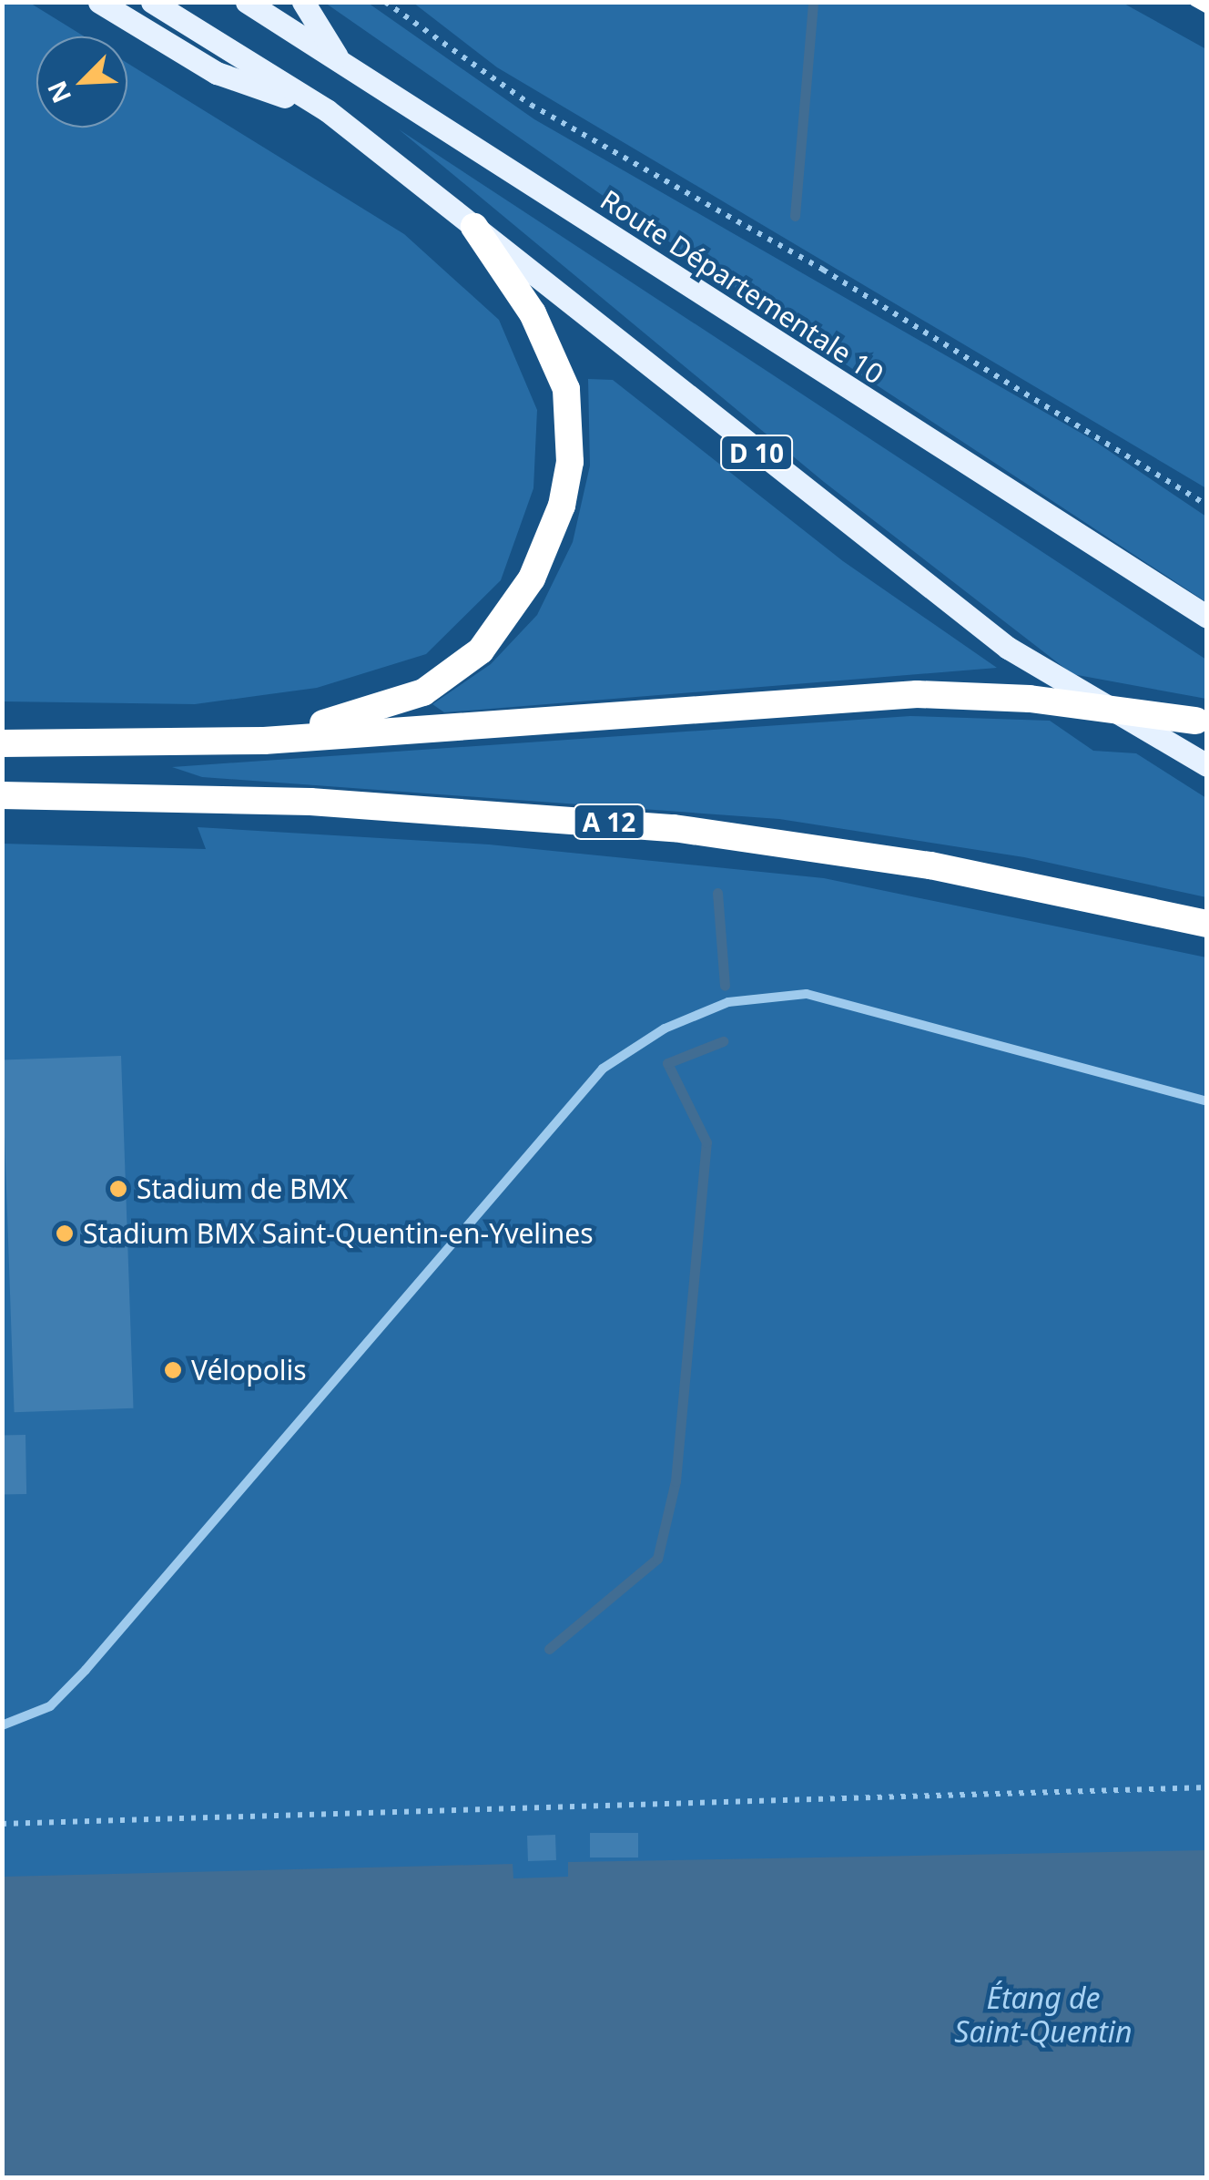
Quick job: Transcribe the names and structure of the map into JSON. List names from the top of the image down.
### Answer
{
  "streets": {
    "highway": ["A 12"],
    "main road": ["Route Départementale 10", "D 10"]
  },
  "water": ["Étang de Saint-Quentin"],
  "places": ["Stadium de BMX", "Stadium BMX Saint-Quentin-en-Yvelines", "Vélopolis"],
  "north": "bottom left"
}
